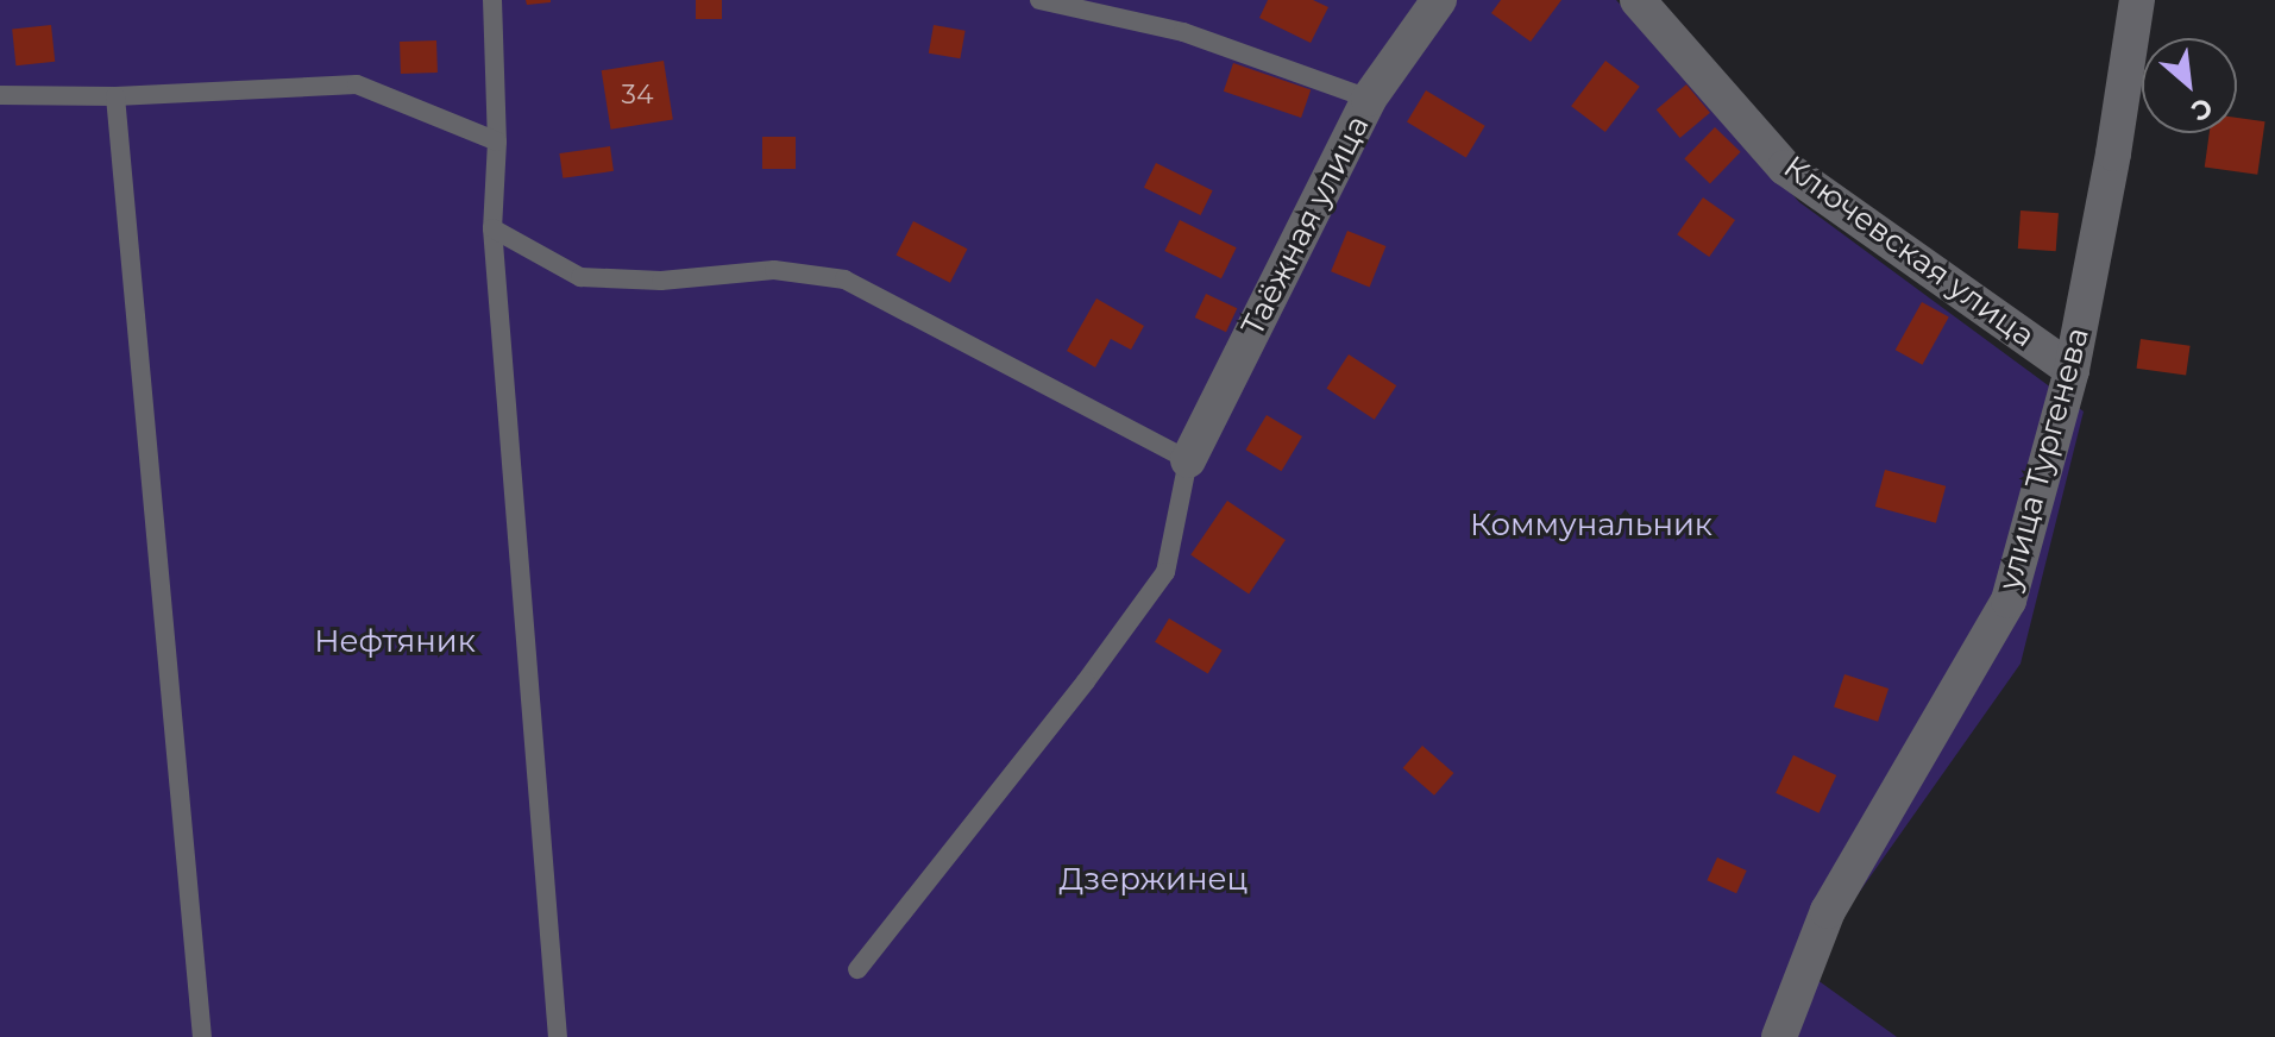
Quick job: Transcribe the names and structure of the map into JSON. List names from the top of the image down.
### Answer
{
  "streets": {
    "street": ["Таёжная улица", "Ключевская улица", "улица Тургенева"]
  },
  "crossings": [
    ["Ключевская улица", "улица Тургенева"]
  ],
  "parks": ["Коммунальник", "Нефтяник", "Дзержинец"],
  "house_numbers": ["34"],
  "north": "bottom right"
}
